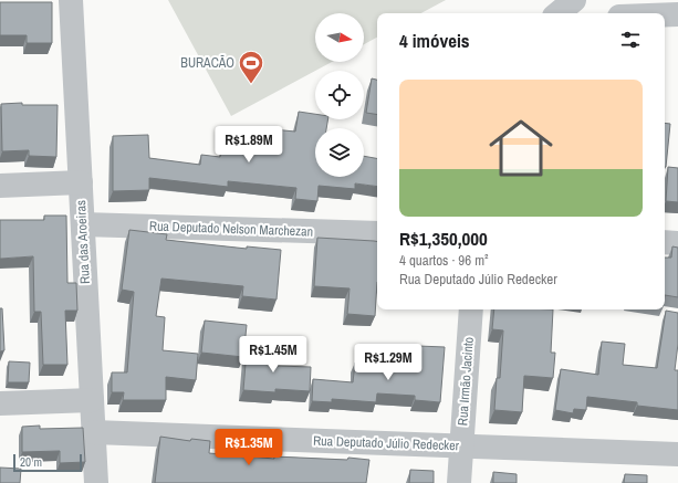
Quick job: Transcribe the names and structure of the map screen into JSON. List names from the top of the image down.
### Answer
{
  "streets": {
    "street": [
      "Rua Deputado Nelson Marchezan",
      "Rua das Aroeiras",
      "Rua Irmão Jacinto",
      "Rua Deputado Júlio Redecker"
    ]
  },
  "crossings": [
    ["Rua Deputado Nelson Marchezan", "Rua das Aroeiras"],
    ["Rua das Aroeiras", "Rua Deputado Júlio Redecker"],
    ["Rua Irmão Jacinto", "Rua Deputado Júlio Redecker"]
  ],
  "places": {
    "sports": ["BURACÃO"]
  },
  "scale_bar": "20 m",
  "north": "right",
  "page": {
    "heading": "4 imóveis",
    "list": [
      {
        "name": "R$1,350,000",
        "note": "4 quartos · 96 m² · Rua Deputado Júlio Redecker"
      }
    ],
    "price": [
      "R$1.89M",
      "R$1.45M",
      "R$1.29M",
      "R$1.35M"
    ],
    "scale": "20 m"
  }
}
